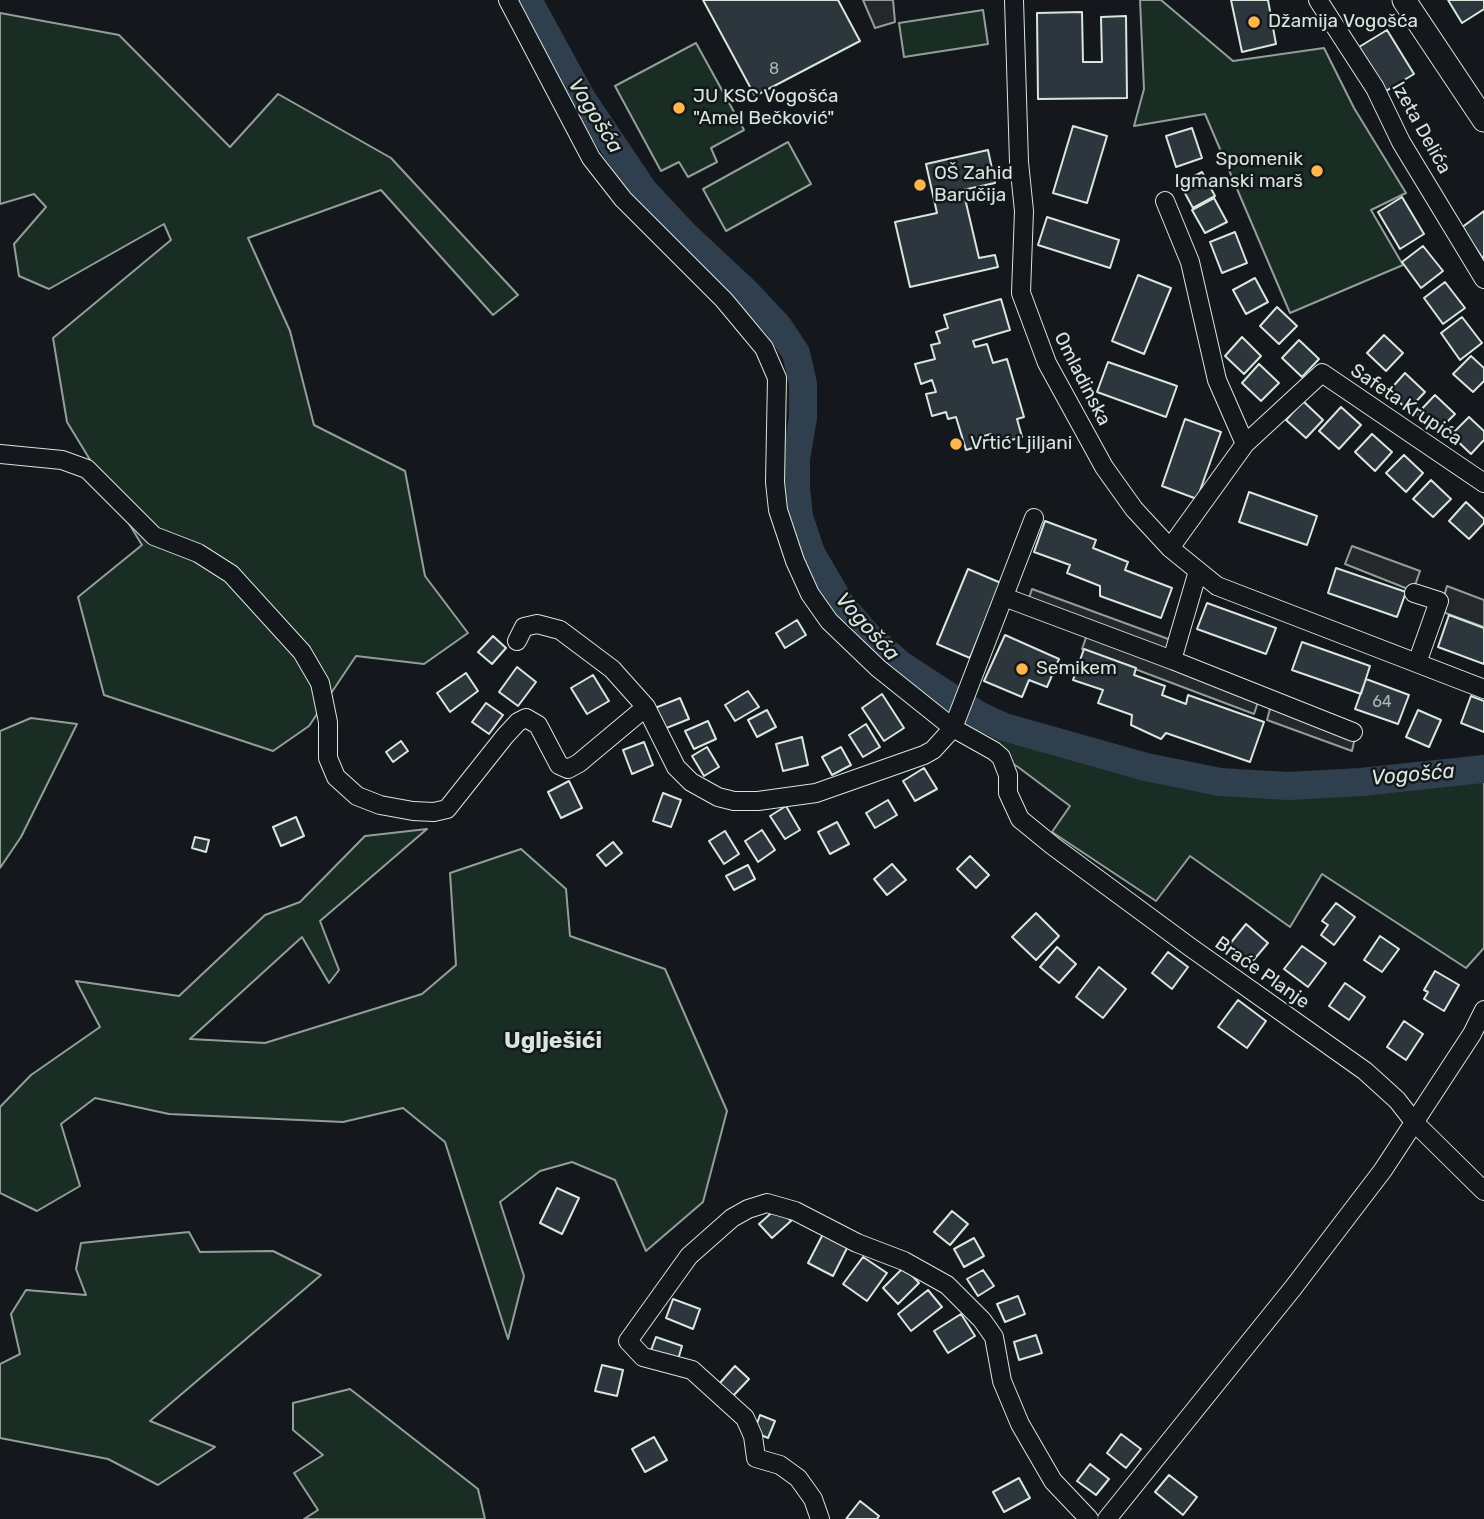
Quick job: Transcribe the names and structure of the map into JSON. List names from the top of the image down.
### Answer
{
  "streets": {
    "street": [
      "Izeta Delića",
      "Omladinska",
      "Safeta Krupića",
      "Braće Planje"
    ]
  },
  "crossings": [
    ["Omladinska", "Safeta Krupića"]
  ],
  "districts": ["Uglješići"],
  "water": ["Vogošća"],
  "places": [
    "Džamija Vogošća",
    "JU KSC Vogošća \"Amel Bečković\"",
    "Spomenik Igmanski marš",
    "OŠ Zahid Baručija",
    "Vrtić Ljiljani",
    "Semikem"
  ],
  "house_numbers": ["8", "64"]
}
